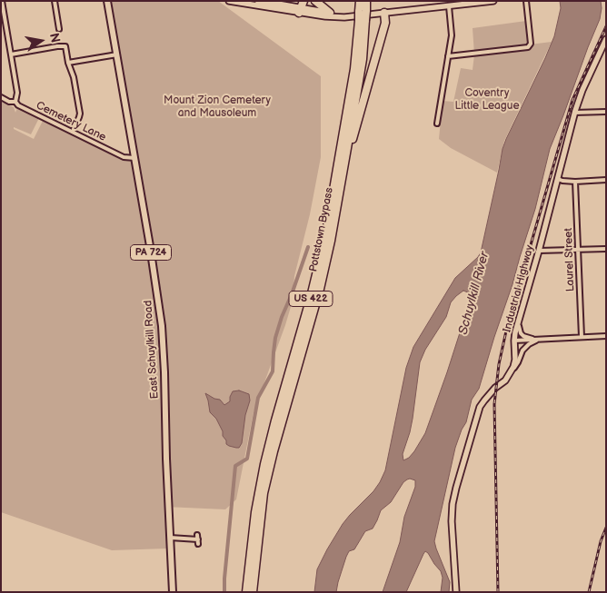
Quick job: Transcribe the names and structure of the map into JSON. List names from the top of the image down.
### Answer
{
  "streets": {
    "highway": ["Pottstown Bypass", "US 422"],
    "main road": ["PA 724", "East Schuylkill Road"],
    "street": ["Cemetery Lane", "Laurel Street", "Industrial Highway"]
  },
  "crossings": [
    ["Cemetery Lane", "East Schuylkill Road"]
  ],
  "water": ["Schuylkill River"],
  "parks": ["Coventry Little League", "Mount Zion Cemetery and Mausoleum"],
  "north": "right"
}
